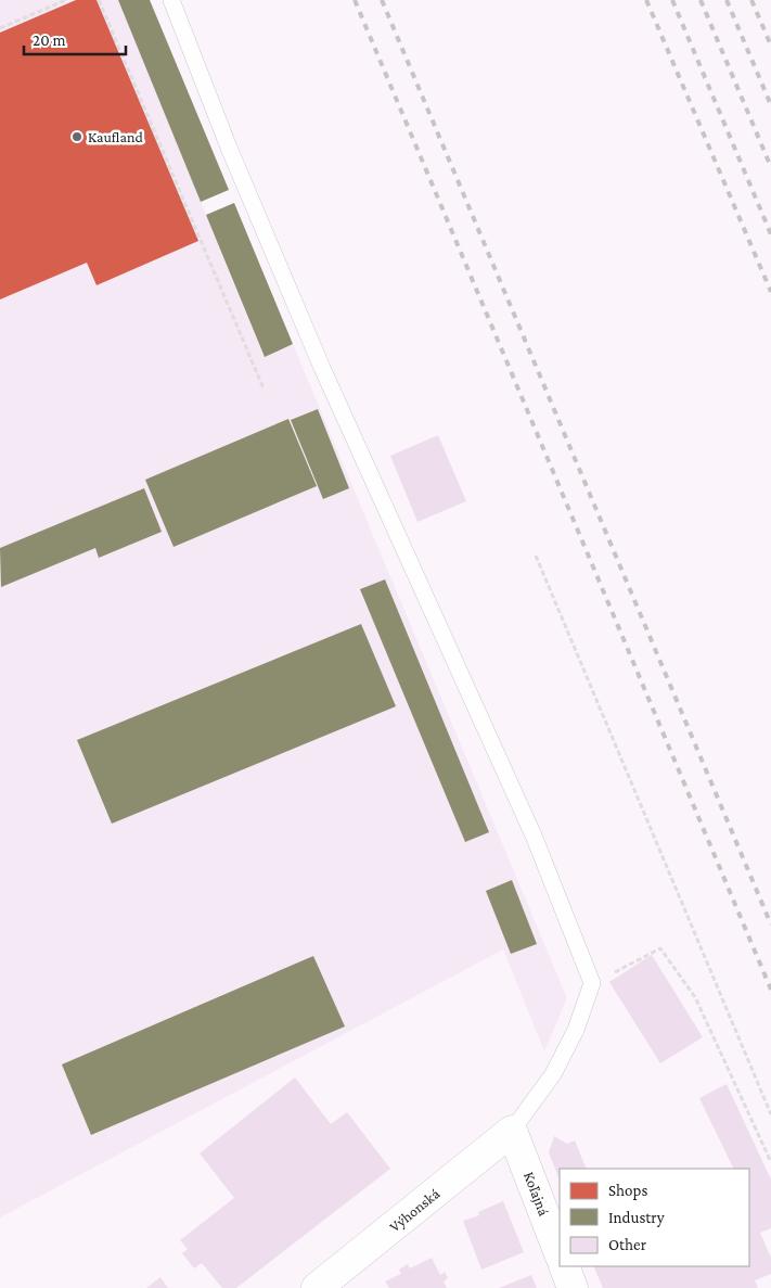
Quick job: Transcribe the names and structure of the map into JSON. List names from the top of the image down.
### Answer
{
  "streets": {
    "street": ["Koľajná", "Výhonská"]
  },
  "crossings": [
    ["Koľajná", "Výhonská"]
  ],
  "places": ["Kaufland"],
  "legend": ["Shops", "Industry", "Other"],
  "scale_bar": "20 m"
}
